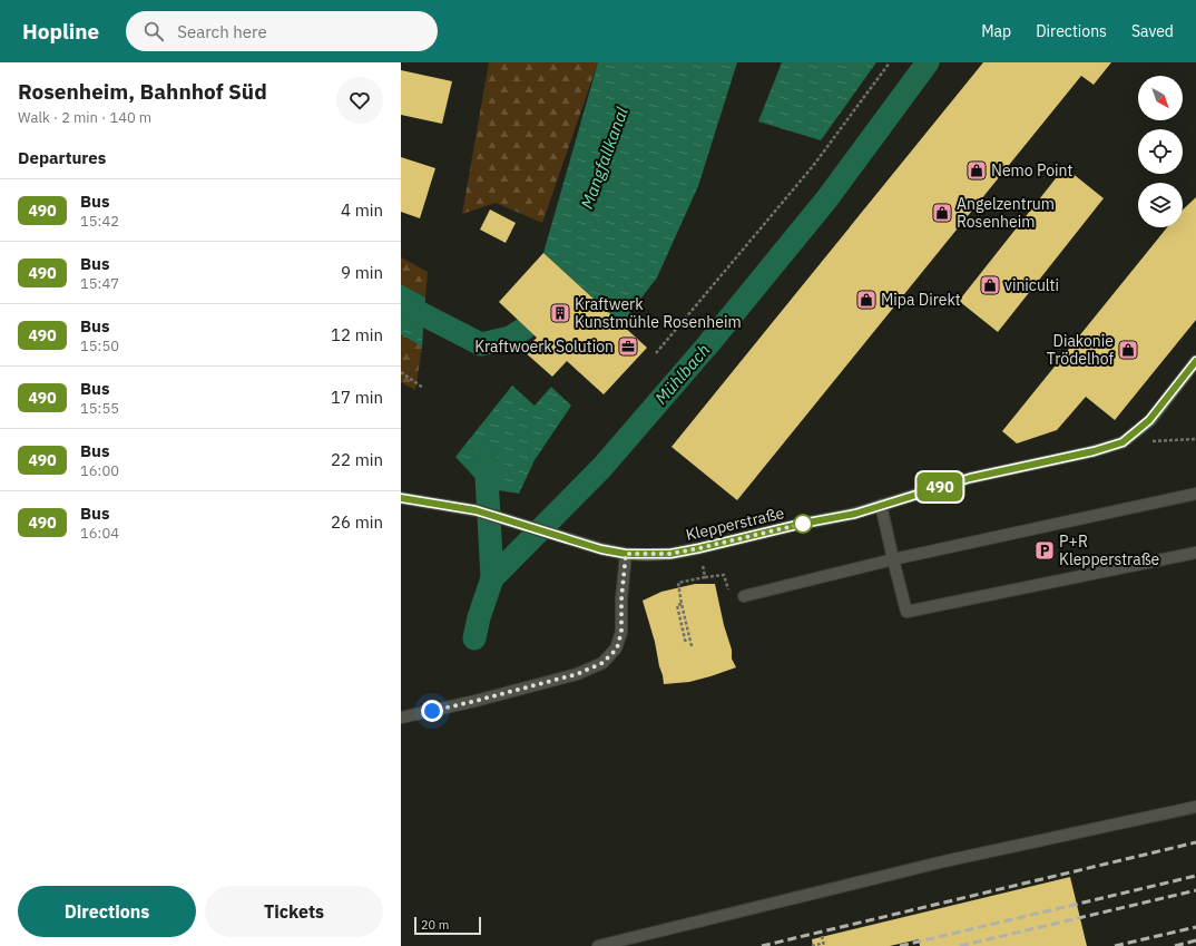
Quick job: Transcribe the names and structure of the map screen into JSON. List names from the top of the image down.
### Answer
{
  "streets": {
    "street": ["Klepperstraße"]
  },
  "water": ["Mangfallkanal", "Mühlbach"],
  "places": {
    "shop": [
      "Nemo Point",
      "Angelzentrum Rosenheim",
      "viniculti",
      "Mipa Direkt",
      "Diakonie Trödelhof"
    ],
    "building": ["Kraftwerk Kunstmühle Rosenheim"],
    "office": ["Kraftwoerk Solution"],
    "parking": ["P+R Klepperstraße"]
  },
  "lines": ["bus line 490"],
  "scale_bar": "20 m",
  "north": "bottom right",
  "page": {
    "header": "Hopline",
    "search": "Search here",
    "nav": ["Map", "Directions", "Saved"],
    "heading": [
      ["Rosenheim, Bahnhof Süd", "Walk · 2 min · 140 m"],
      "Departures"
    ],
    "on_map": "490",
    "list": [
      {
        "mark": "490",
        "name": "Bus",
        "note": "15:42",
        "value": "4 min"
      },
      {
        "mark": "490",
        "name": "Bus",
        "note": "15:47",
        "value": "9 min"
      },
      {
        "mark": "490",
        "name": "Bus",
        "note": "15:50",
        "value": "12 min"
      },
      {
        "mark": "490",
        "name": "Bus",
        "note": "15:55",
        "value": "17 min"
      },
      {
        "mark": "490",
        "name": "Bus",
        "note": "16:00",
        "value": "22 min"
      },
      {
        "mark": "490",
        "name": "Bus",
        "note": "16:04",
        "value": "26 min"
      }
    ],
    "buttons": ["Directions", "Tickets"],
    "scale": "20 m"
  }
}
